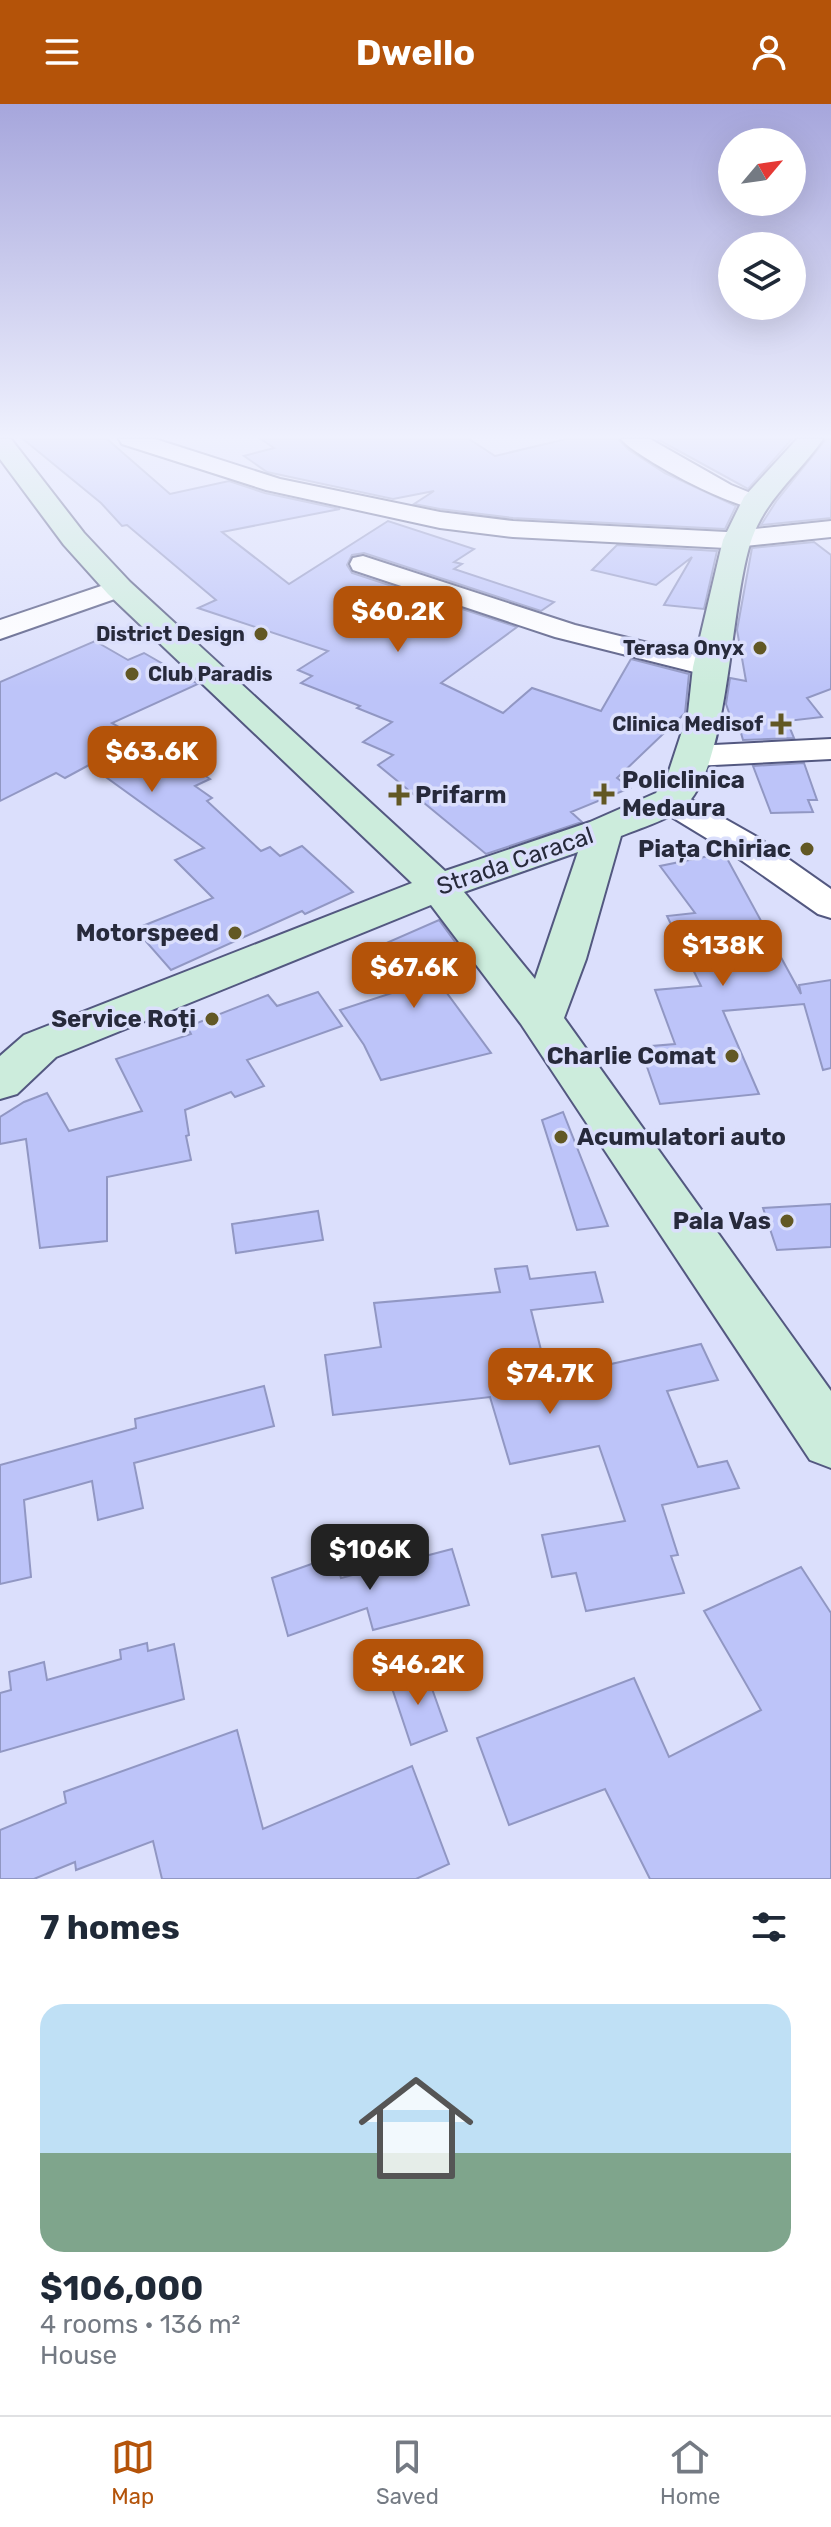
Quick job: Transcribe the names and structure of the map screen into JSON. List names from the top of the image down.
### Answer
{
  "streets": {
    "main road": ["Strada Caracal"]
  },
  "places": {
    "other": [
      "District Design",
      "Terasa Onyx",
      "Club Paradis",
      "Piața Chiriac",
      "Motorspeed",
      "Service Roți",
      "Charlie Comat",
      "Acumulatori auto",
      "Pala Vas"
    ],
    "health": ["Clinica Medisof", "Policlinica Medaura", "Prifarm"]
  },
  "north": "top right",
  "page": {
    "header": "Dwello",
    "price": [
      "$60.2K",
      "$63.6K",
      "$138K",
      "$67.6K",
      "$74.7K",
      "$106K",
      "$46.2K"
    ],
    "heading": "7 homes",
    "list": [
      {
        "name": "$106,000",
        "note": "4 rooms · 136 m² · House"
      }
    ],
    "tabs": ["Map", "Saved", "Home"]
  }
}
